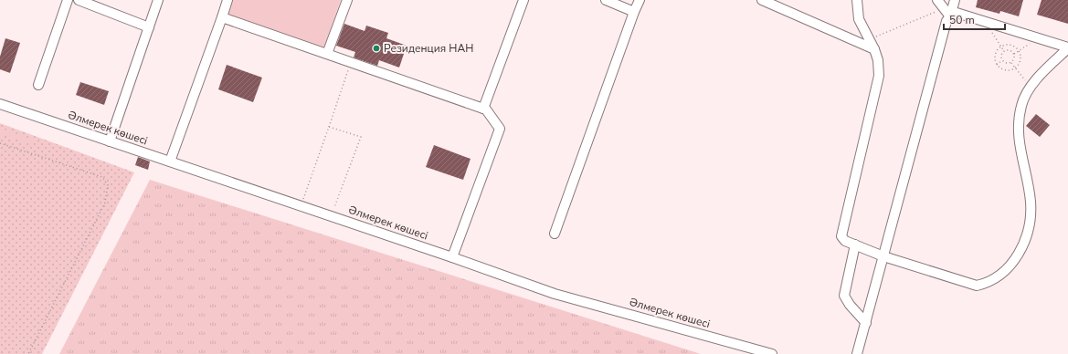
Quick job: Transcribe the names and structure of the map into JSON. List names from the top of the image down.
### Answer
{
  "streets": {
    "street": ["Әлмерек көшесі"]
  },
  "places": ["Резиденция НАН"],
  "scale_bar": "50 m"
}
